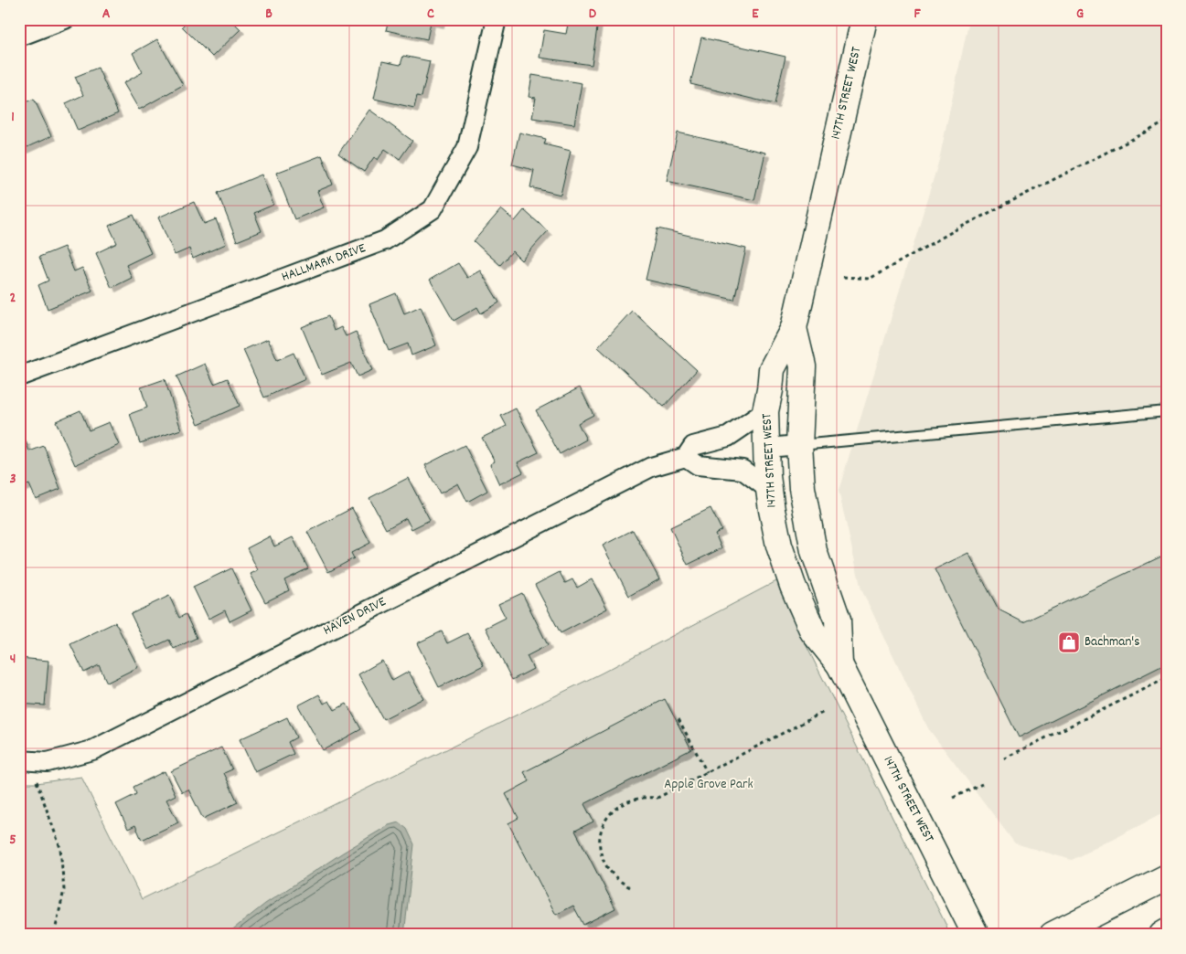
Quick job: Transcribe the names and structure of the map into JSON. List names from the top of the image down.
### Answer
{
  "streets": {
    "main road": ["147TH STREET WEST"],
    "street": ["HALLMARK DRIVE", "HAVEN DRIVE"]
  },
  "crossings": [
    ["147TH STREET WEST", "HAVEN DRIVE"]
  ],
  "parks": ["Apple Grove Park"],
  "places": {
    "shop": ["Bachman's"]
  },
  "grid": {
    "columns": [
      "A",
      "B",
      "C",
      "D",
      "E",
      "F",
      "G"
    ],
    "rows": [
      "1",
      "2",
      "3",
      "4",
      "5"
    ]
  }
}
